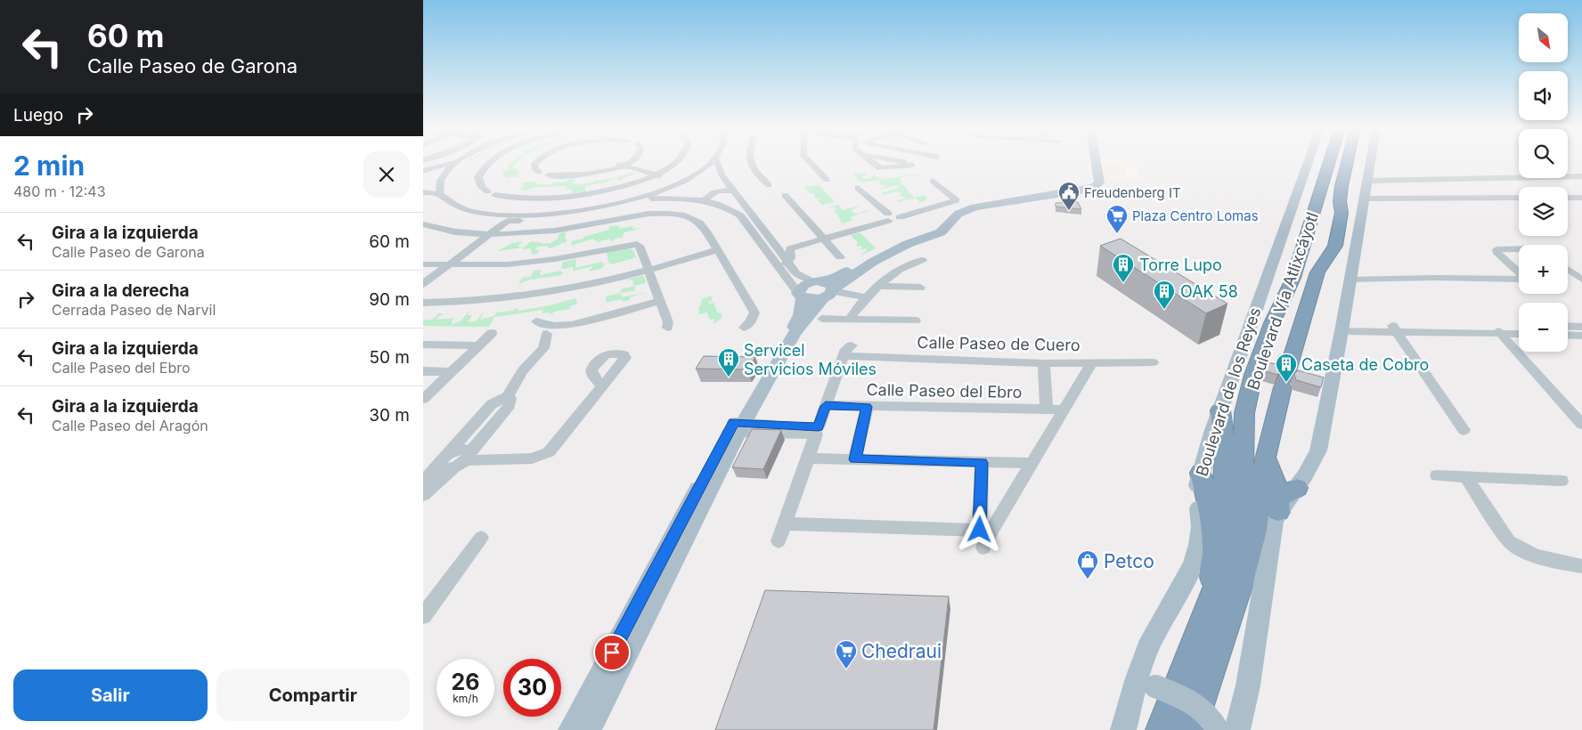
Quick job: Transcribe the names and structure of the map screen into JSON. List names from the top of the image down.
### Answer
{
  "streets": {
    "highway": ["Boulevard Vía Atlixcáyotl"],
    "main road": ["Boulevard de los Reyes"],
    "street": ["Calle Paseo de Cuero", "Calle Paseo del Ebro"]
  },
  "places": {
    "public building": ["Freudenberg IT"],
    "supermarket": ["Plaza Centro Lomas", "Chedraui"],
    "building": [
      "Torre Lupo",
      "OAK 58",
      "Servicel Servicios Móviles",
      "Caseta de Cobro"
    ],
    "shop": ["Petco"]
  },
  "north": "bottom right",
  "page": {
    "turn": ["60 m", "Calle Paseo de Garona"],
    "map_buttons": ["+", "−"],
    "then": "Luego",
    "heading": ["2 min", "480 m · 12:43"],
    "list": [
      {
        "name": "Gira a la izquierda",
        "note": "Calle Paseo de Garona",
        "value": "60 m"
      },
      {
        "name": "Gira a la derecha",
        "note": "Cerrada Paseo de Narvil",
        "value": "90 m"
      },
      {
        "name": "Gira a la izquierda",
        "note": "Calle Paseo del Ebro",
        "value": "50 m"
      },
      {
        "name": "Gira a la izquierda",
        "note": "Calle Paseo del Aragón",
        "value": "30 m"
      }
    ],
    "speed": "26 km/h",
    "limit": "30",
    "buttons": ["Salir", "Compartir"]
  }
}
